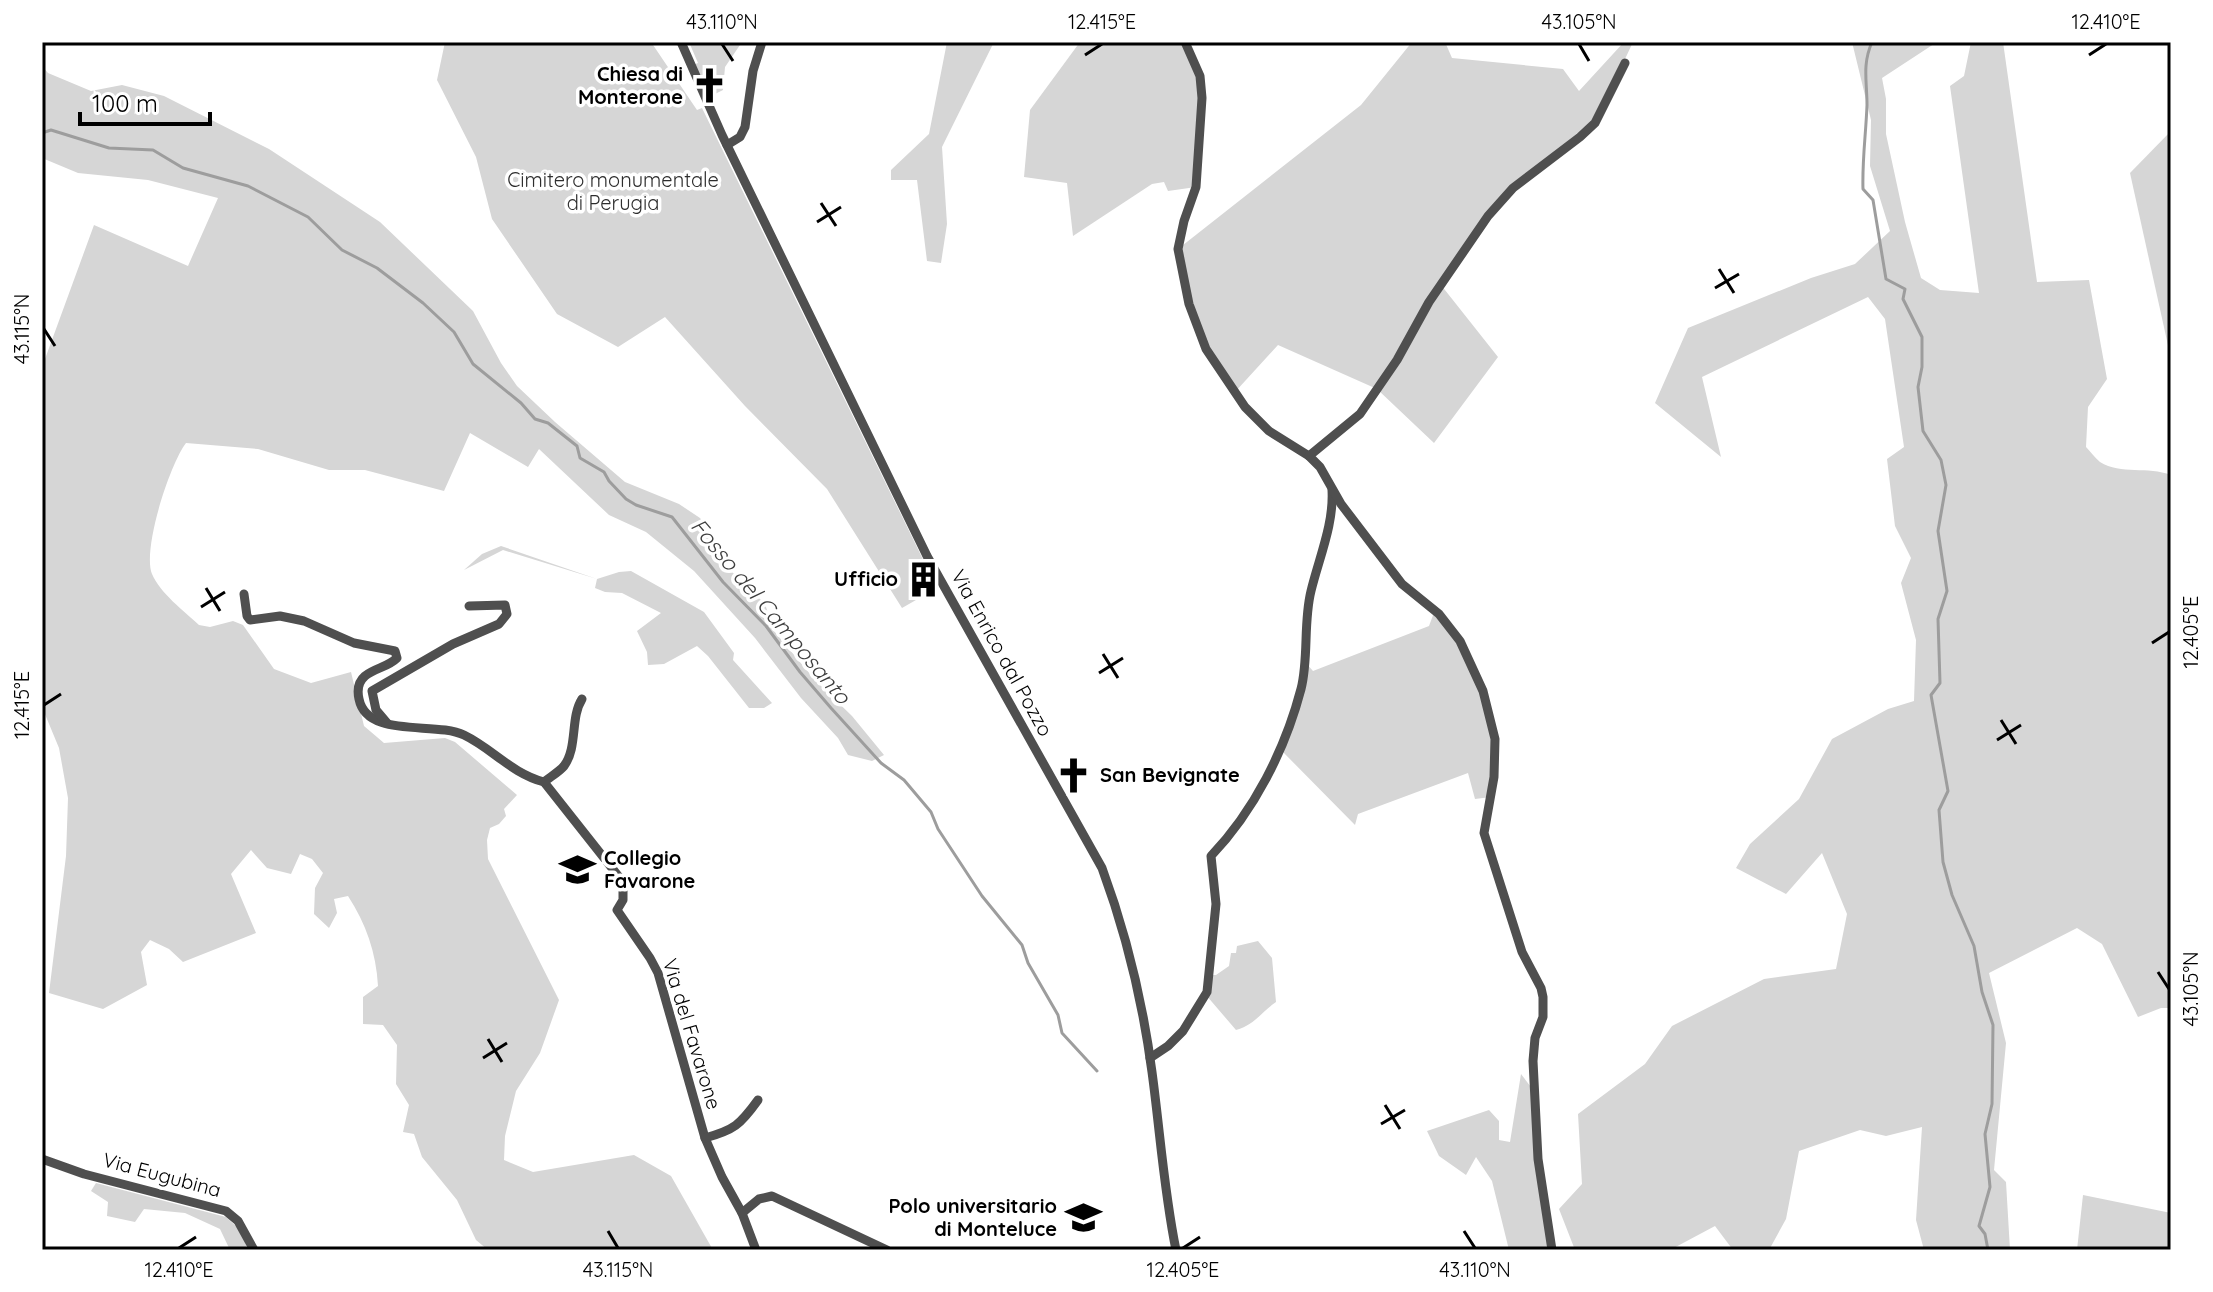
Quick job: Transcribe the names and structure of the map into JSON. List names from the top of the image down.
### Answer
{
  "streets": {
    "street": ["Via Enrico dal Pozzo", "Via del Favarone", "Via Eugubina"]
  },
  "water": ["Fosso del Camposanto"],
  "parks": ["Cimitero monumentale di Perugia"],
  "places": {
    "church": ["Chiesa di Monterone", "San Bevignate"],
    "building": ["Ufficio"],
    "school or university": ["Collegio Favarone", "Polo universitario di Monteluce"]
  },
  "scale_bar": "100 m",
  "coordinates": [
    "43.110°N",
    "12.415°E",
    "43.105°N",
    "12.410°E",
    "43.115°N",
    "12.405°E"
  ]
}
